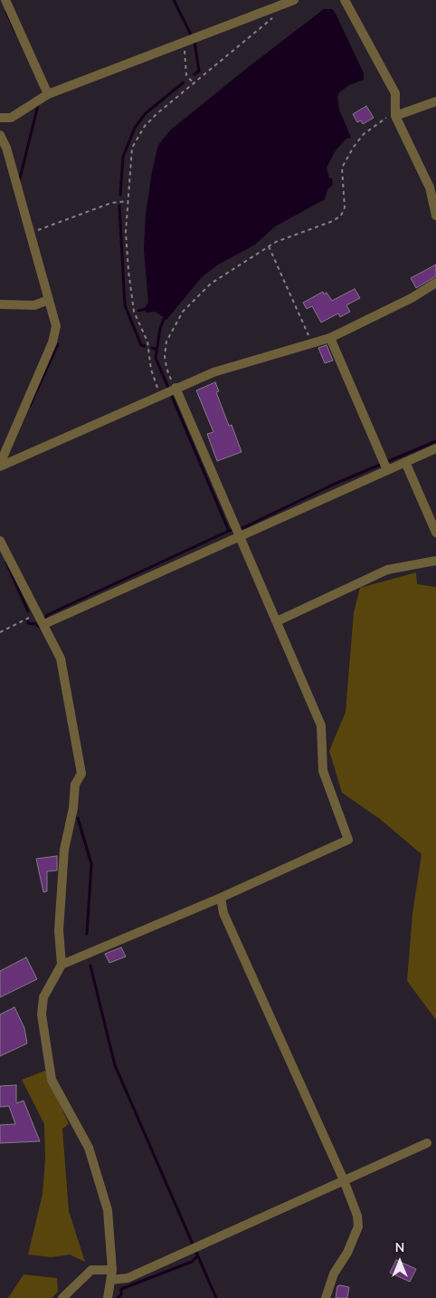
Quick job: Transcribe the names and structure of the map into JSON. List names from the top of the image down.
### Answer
{
  "north": "top"
}
